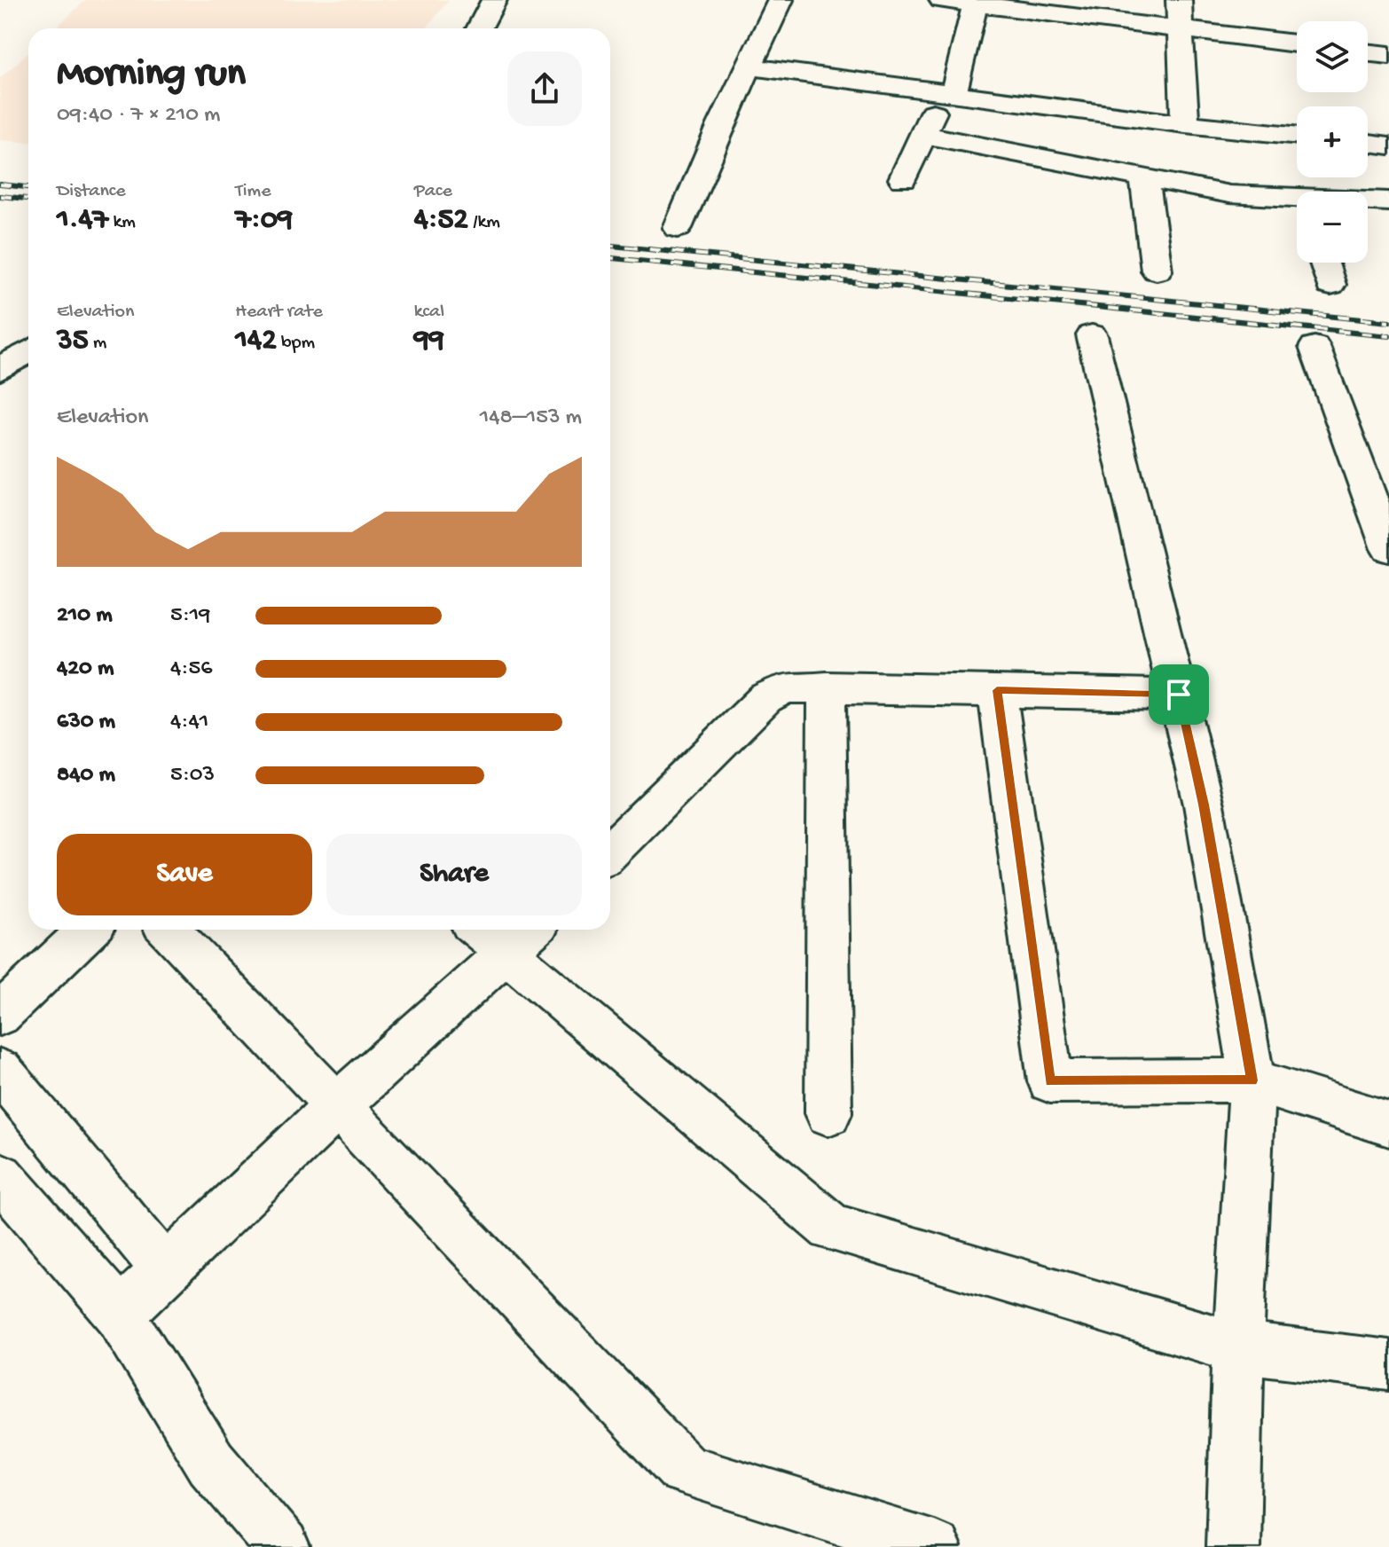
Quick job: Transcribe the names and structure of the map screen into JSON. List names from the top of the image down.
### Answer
{
  "page": {
    "map_buttons": ["+", "−"],
    "heading": ["Morning run", "09:40 · 7 × 210 m"],
    "stats": [
      ["Distance", "1.47 km"],
      ["Time", "7:09"],
      ["Pace", "4:52 /km"],
      ["Elevation", "35 m"],
      ["Heart rate", "142 bpm"],
      ["kcal", "99"]
    ],
    "chart": ["Elevation", "148–153 m"],
    "list": [
      {
        "name": "210 m",
        "note": "5:19"
      },
      {
        "name": "420 m",
        "note": "4:56"
      },
      {
        "name": "630 m",
        "note": "4:41"
      },
      {
        "name": "840 m",
        "note": "5:03"
      }
    ],
    "buttons": ["Save", "Share"]
  }
}
